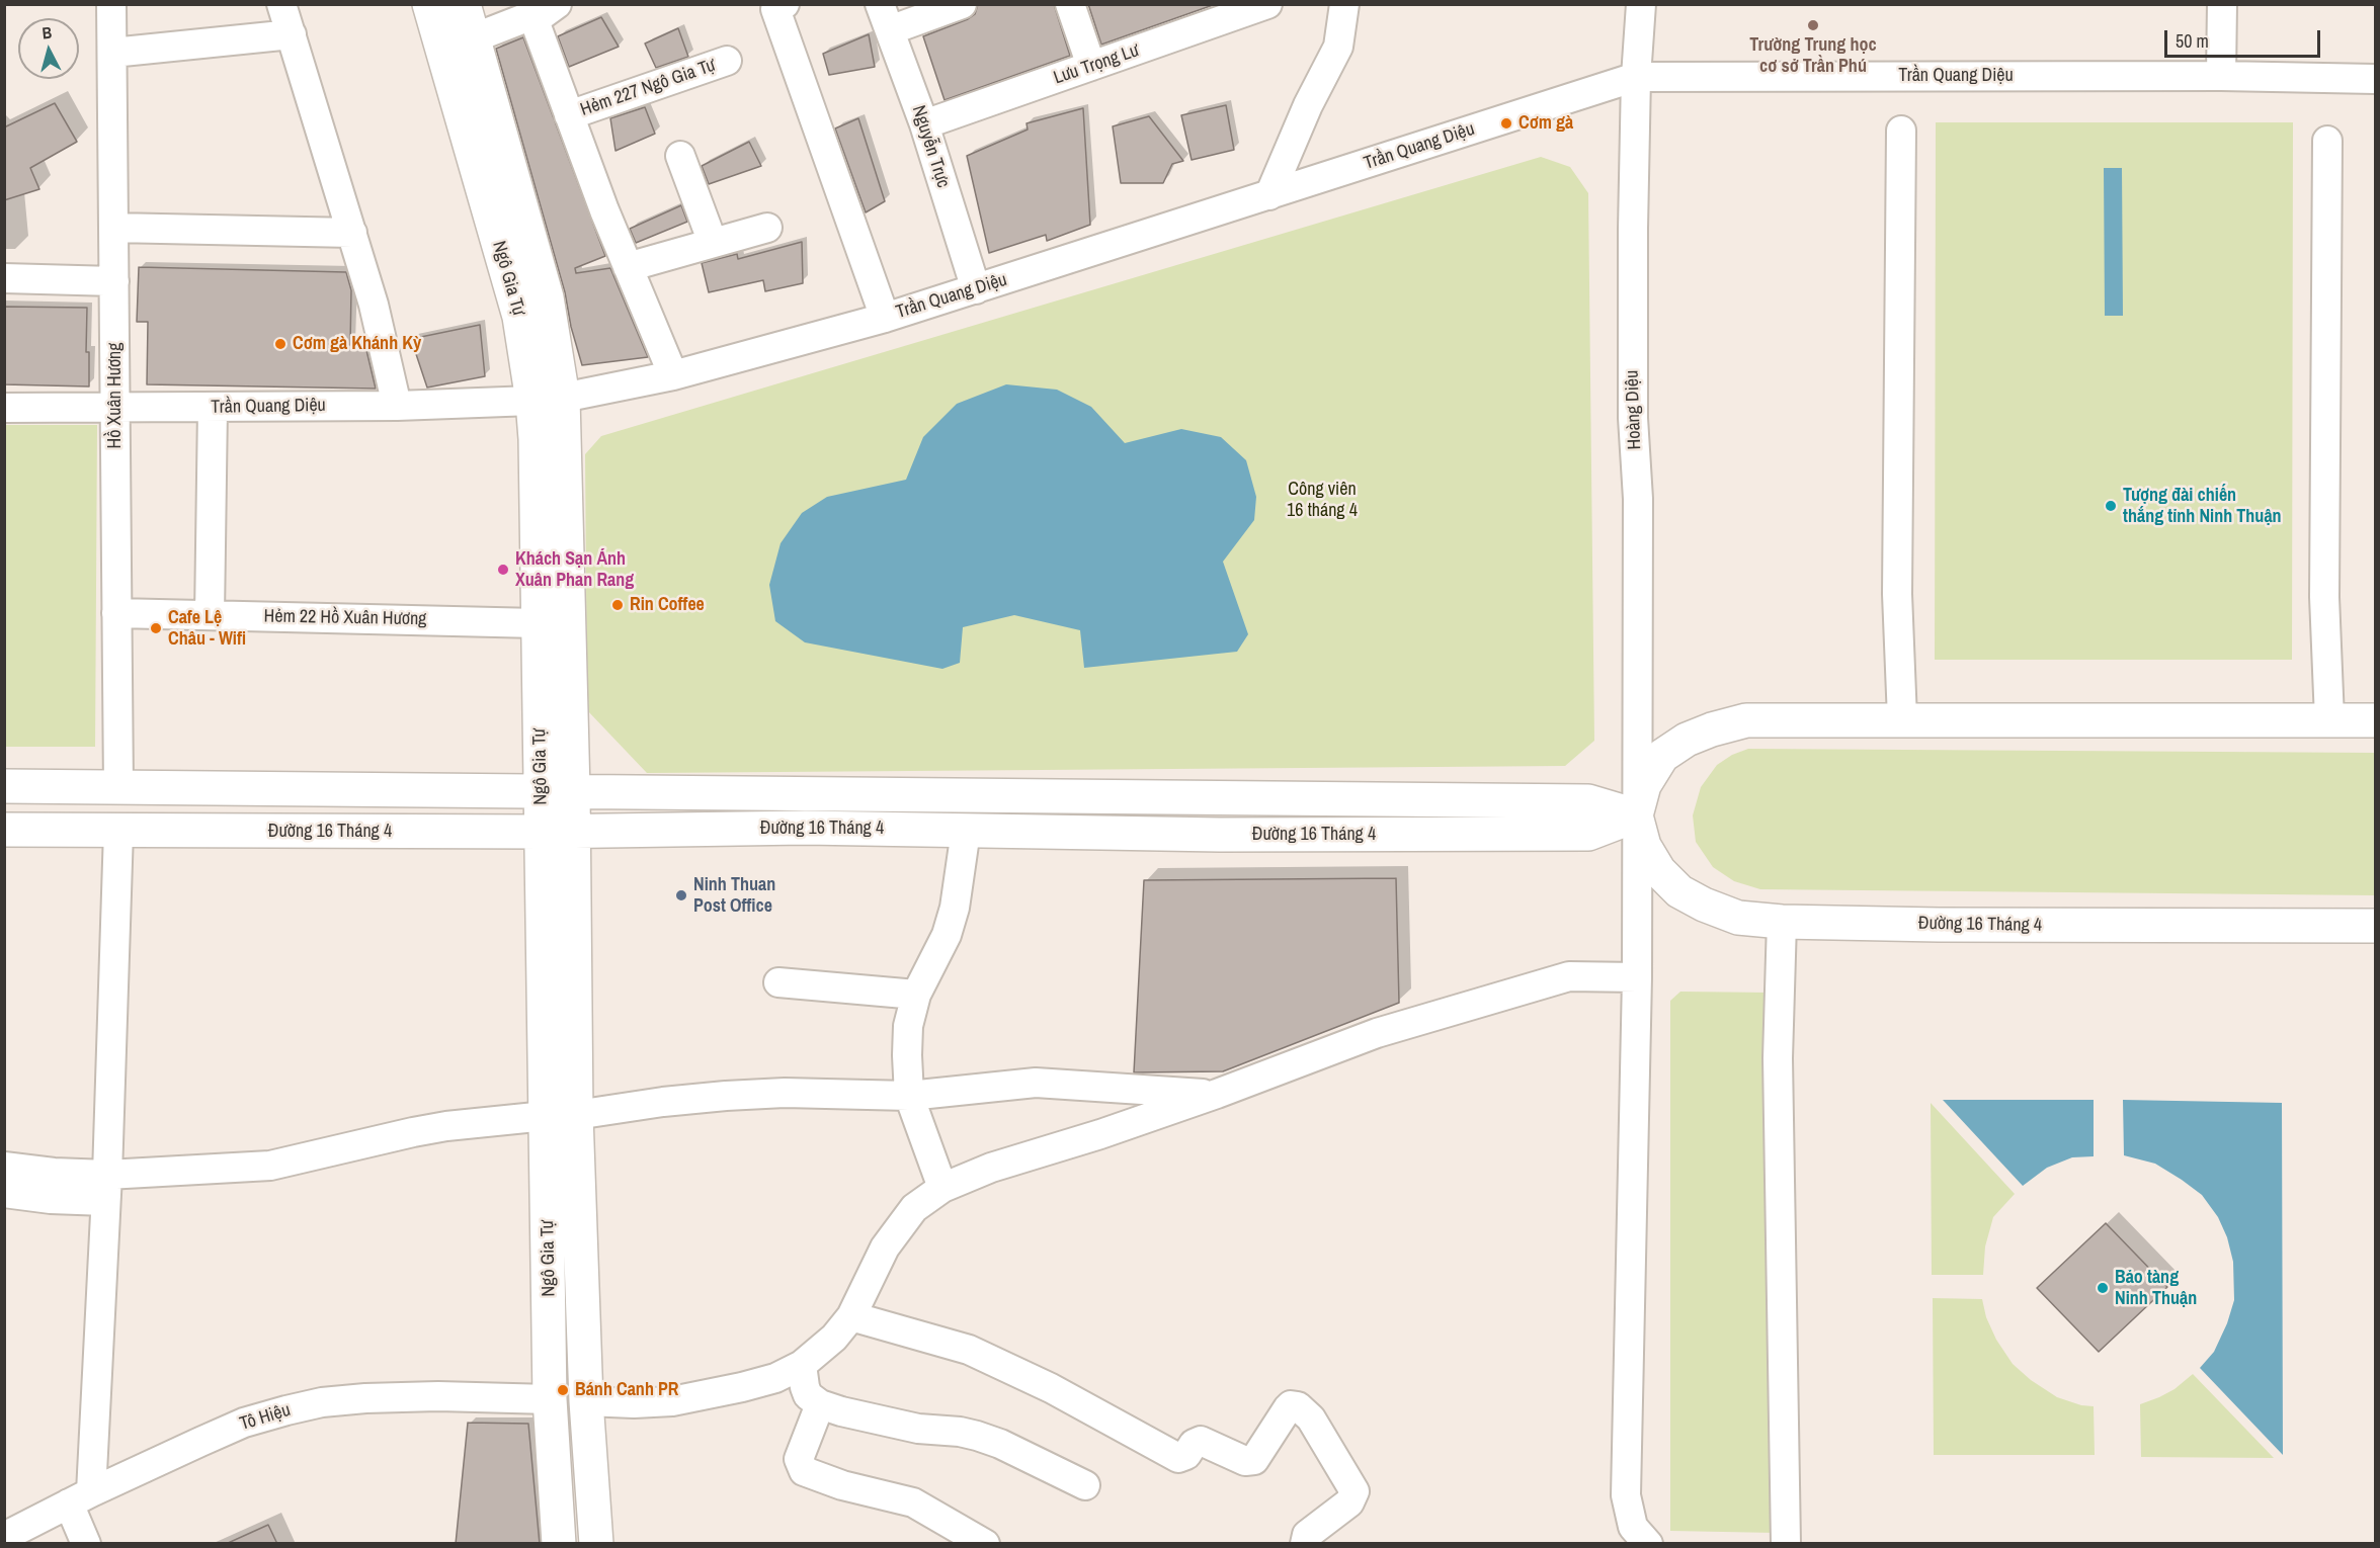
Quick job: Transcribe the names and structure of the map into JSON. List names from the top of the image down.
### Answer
{
  "streets": {
    "main road": ["Ngô Gia Tự", "Đường 16 Tháng 4"],
    "street": [
      "Lưu Trọng Lư",
      "Trần Quang Diệu",
      "Hẻm 227 Ngô Gia Tự",
      "Nguyễn Trực",
      "Hồ Xuân Hương",
      "Hoàng Diệu",
      "Hẻm 22 Hồ Xuân Hương",
      "Tô Hiệu"
    ]
  },
  "crossings": [
    ["Lưu Trọng Lư", "Nguyễn Trực"],
    ["Trần Quang Diệu", "Nguyễn Trực"],
    ["Trần Quang Diệu", "Ngô Gia Tự"],
    ["Trần Quang Diệu", "Hồ Xuân Hương"],
    ["Trần Quang Diệu", "Hoàng Diệu"],
    ["Ngô Gia Tự", "Hẻm 22 Hồ Xuân Hương"],
    ["Ngô Gia Tự", "Đường 16 Tháng 4"],
    ["Ngô Gia Tự", "Tô Hiệu"],
    ["Hồ Xuân Hương", "Hẻm 22 Hồ Xuân Hương"],
    ["Hồ Xuân Hương", "Đường 16 Tháng 4"],
    ["Hoàng Diệu", "Đường 16 Tháng 4"]
  ],
  "parks": ["Công viên 16 tháng 4"],
  "places": [
    "Trường Trung học cơ sở Trần Phú",
    "Cơm gà",
    "Cơm gà Khánh Kỳ",
    "Tượng đài chiến thắng tỉnh Ninh Thuận",
    "Khách Sạn Ánh Xuân Phan Rang",
    "Rin Coffee",
    "Cafe Lệ Châu - Wifi",
    "Ninh Thuan Post Office",
    "Bảo tàng Ninh Thuận",
    "Bánh Canh PR"
  ],
  "scale_bar": "50 m",
  "north": "top"
}
